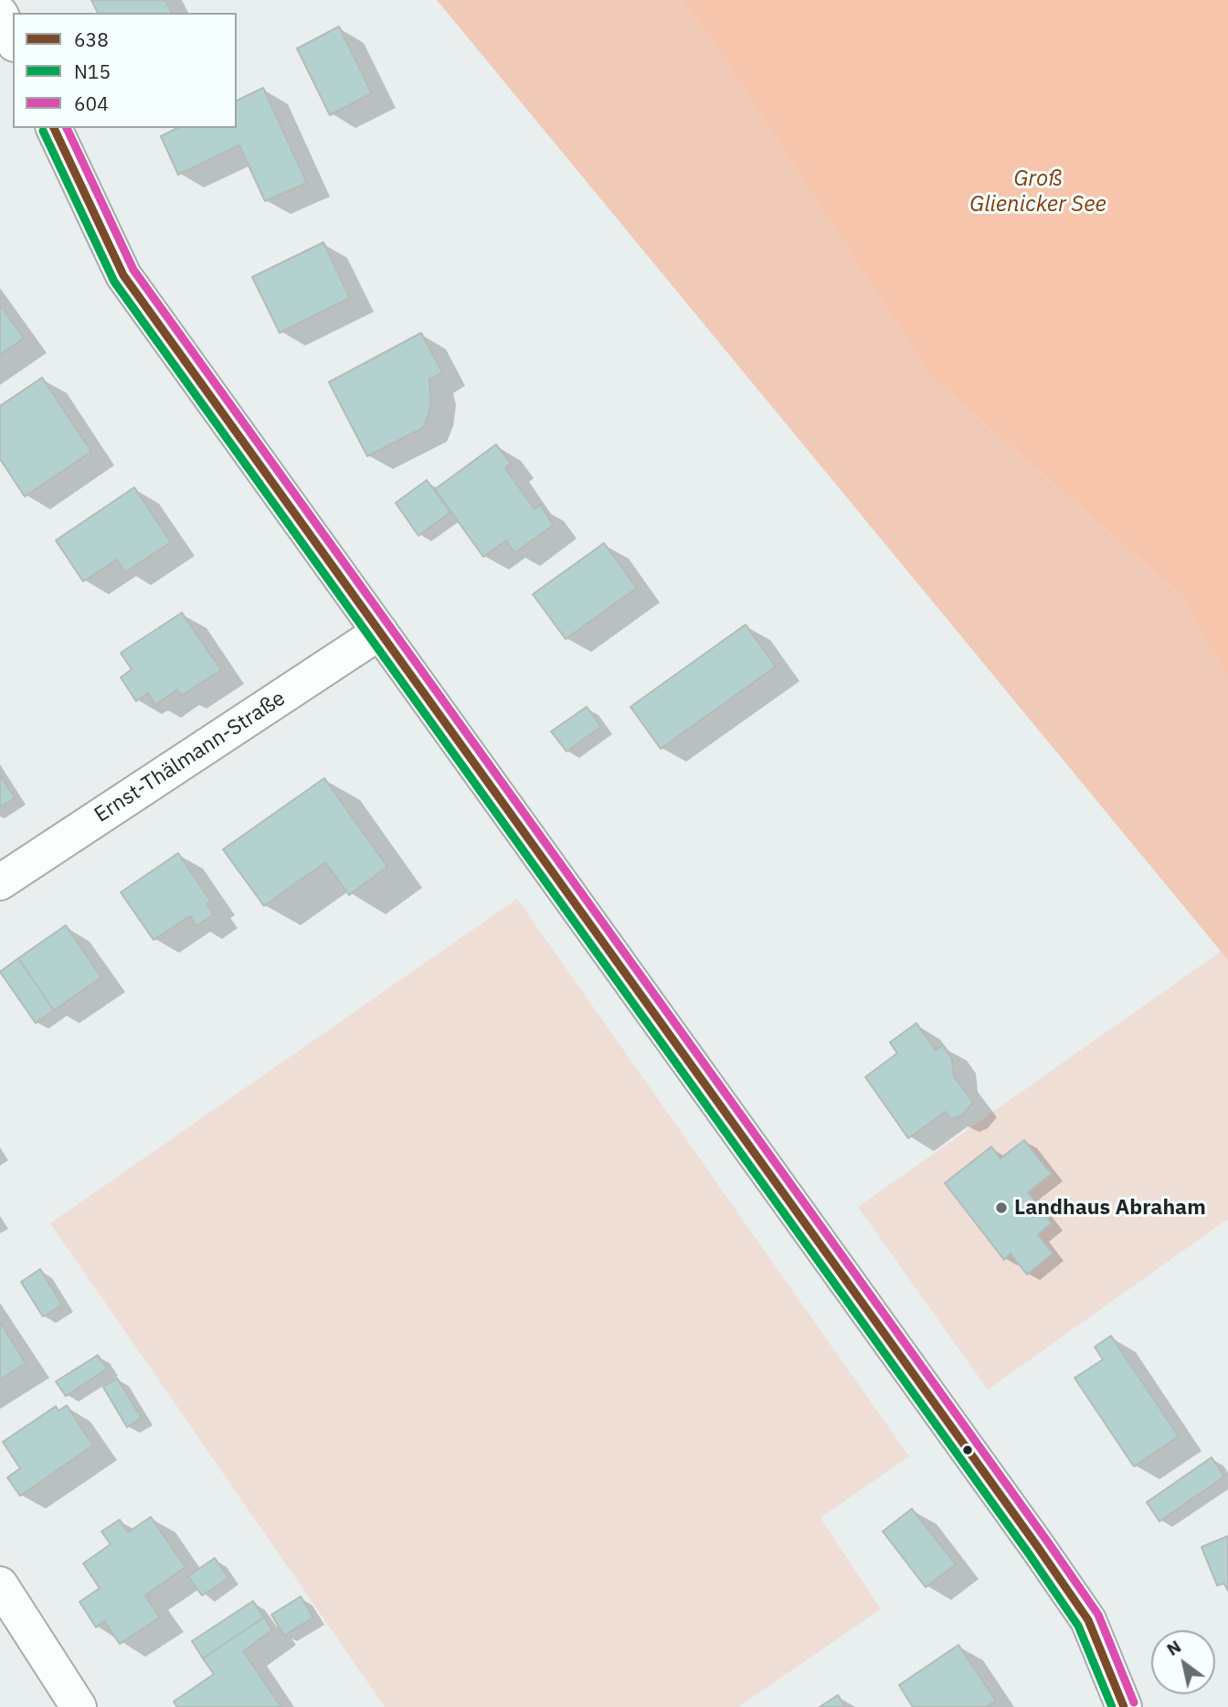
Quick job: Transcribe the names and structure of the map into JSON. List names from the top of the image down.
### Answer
{
  "streets": {
    "street": ["Ernst-Thälmann-Straße"]
  },
  "water": ["Groß Glienicker See"],
  "places": ["Landhaus Abraham"],
  "lines": ["transit line 638", "transit line 604", "transit line N15"],
  "legend": ["638", "N15", "604"],
  "north": "top left"
}
